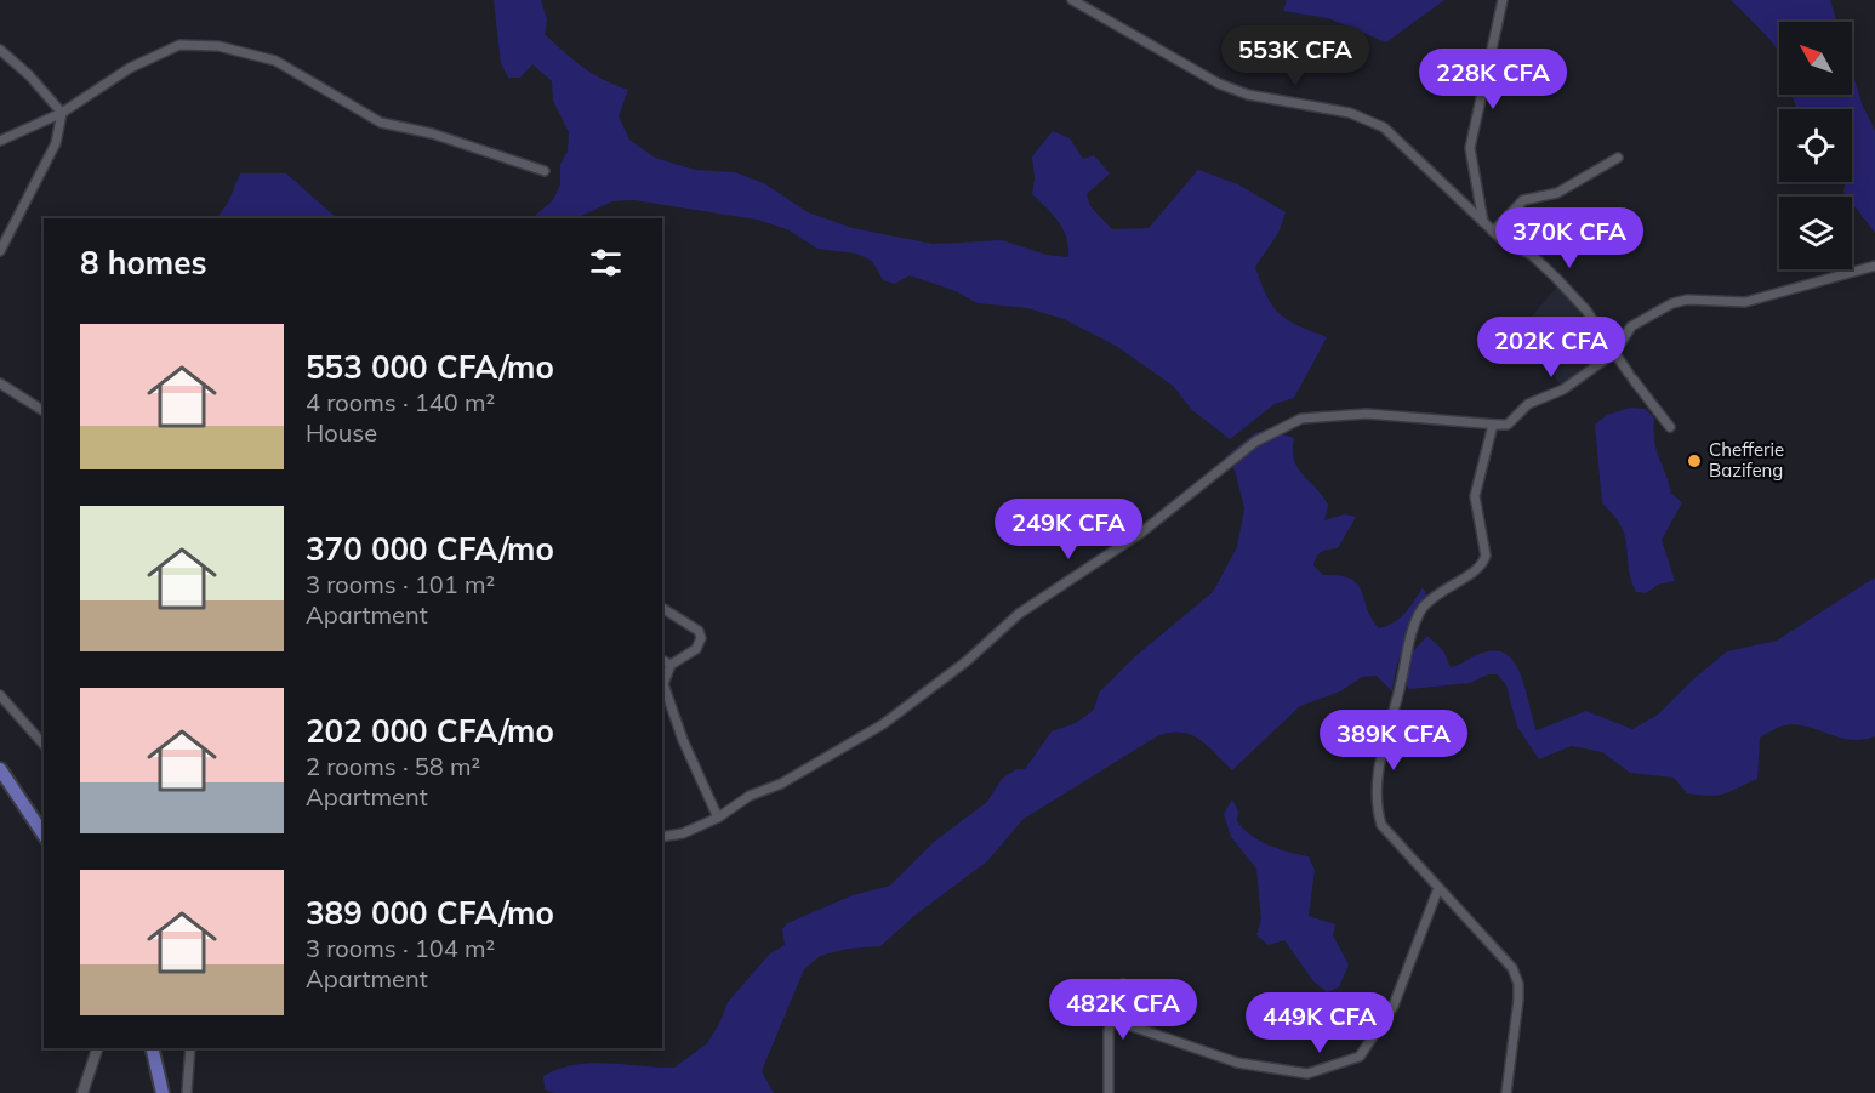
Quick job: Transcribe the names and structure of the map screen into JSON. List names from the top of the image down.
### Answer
{
  "places": ["Chefferie Bazifeng"],
  "north": "top left",
  "page": {
    "price": [
      "553K CFA",
      "228K CFA",
      "370K CFA",
      "202K CFA",
      "249K CFA",
      "389K CFA",
      "482K CFA",
      "449K CFA"
    ],
    "heading": "8 homes",
    "list": [
      {
        "name": "553 000 CFA/mo",
        "note": "4 rooms · 140 m² · House"
      },
      {
        "name": "370 000 CFA/mo",
        "note": "3 rooms · 101 m² · Apartment"
      },
      {
        "name": "202 000 CFA/mo",
        "note": "2 rooms · 58 m² · Apartment"
      },
      {
        "name": "389 000 CFA/mo",
        "note": "3 rooms · 104 m² · Apartment"
      }
    ]
  }
}
